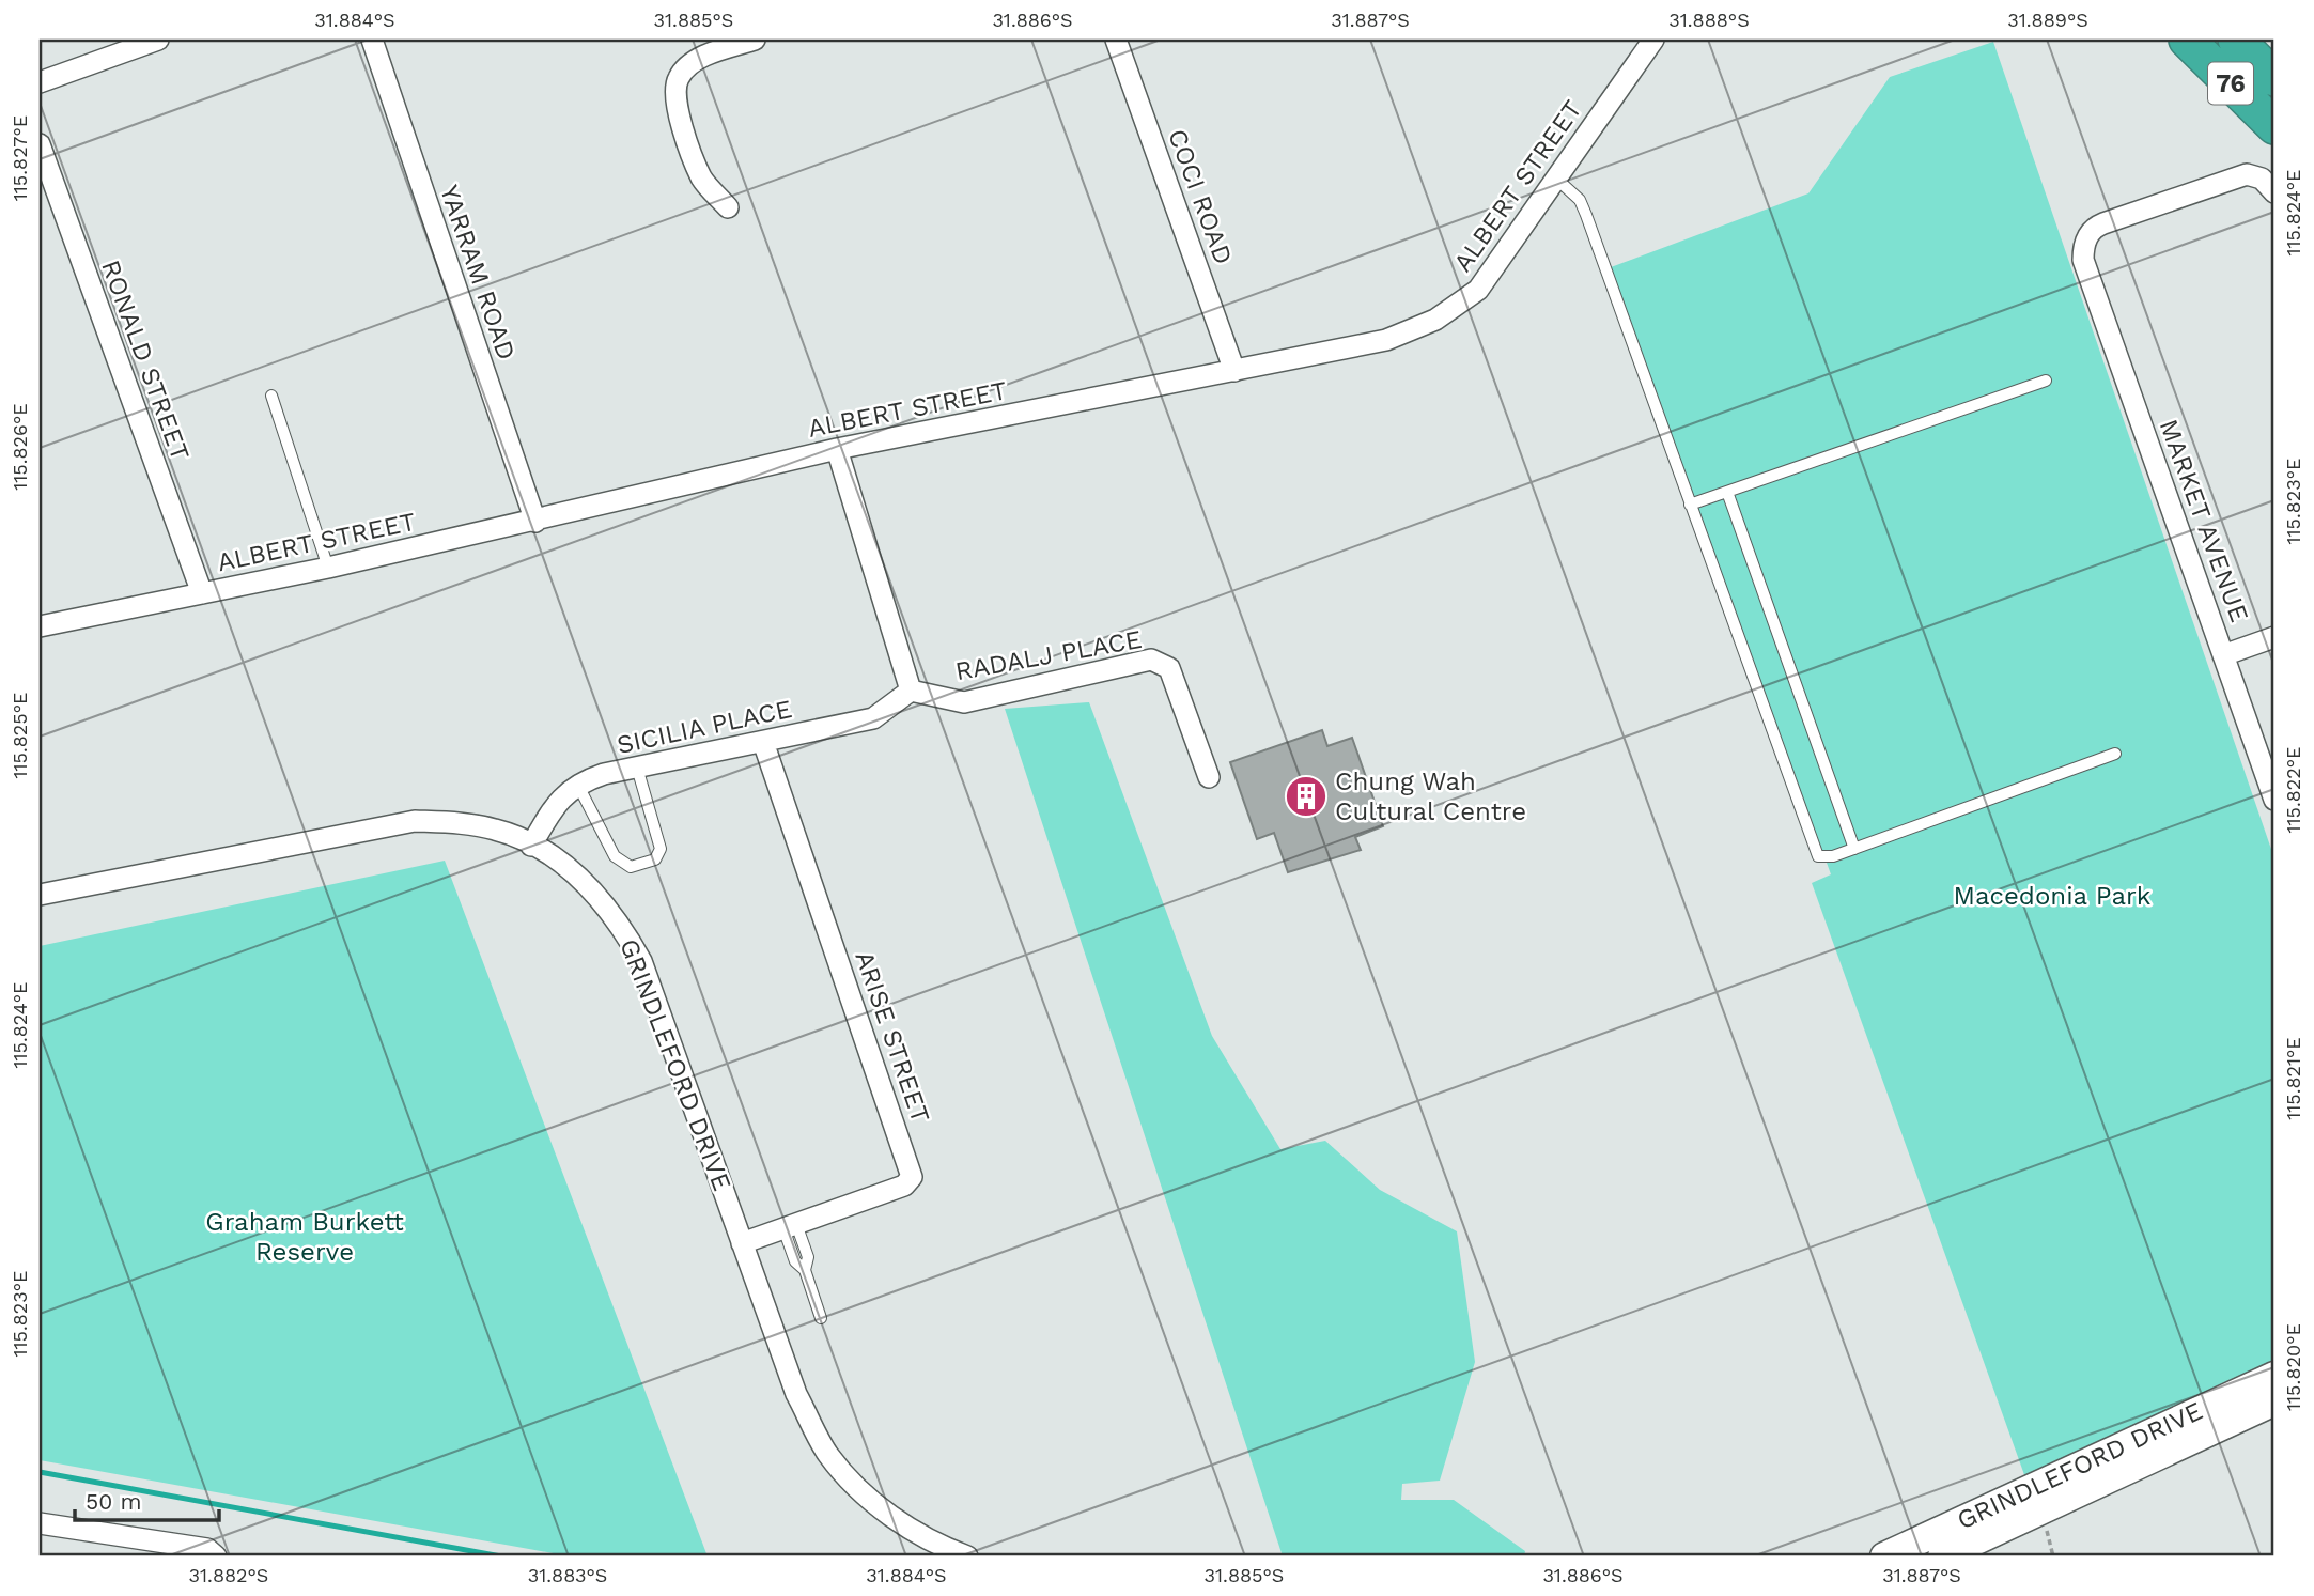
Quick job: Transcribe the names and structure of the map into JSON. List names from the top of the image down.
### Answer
{
  "streets": {
    "highway": ["76"],
    "street": [
      "ALBERT STREET",
      "COCI ROAD",
      "YARRAM ROAD",
      "RONALD STREET",
      "MARKET AVENUE",
      "RADALJ PLACE",
      "SICILIA PLACE",
      "ARISE STREET",
      "GRINDLEFORD DRIVE"
    ]
  },
  "crossings": [
    ["ALBERT STREET", "COCI ROAD"],
    ["ALBERT STREET", "YARRAM ROAD"],
    ["ALBERT STREET", "RONALD STREET"],
    ["RADALJ PLACE", "SICILIA PLACE"],
    ["SICILIA PLACE", "ARISE STREET"],
    ["ARISE STREET", "GRINDLEFORD DRIVE"]
  ],
  "parks": ["Macedonia Park", "Graham Burkett Reserve"],
  "places": {
    "building": ["Chung Wah Cultural Centre"]
  },
  "scale_bar": "50 m",
  "coordinates": [
    "31.884°S",
    "31.885°S",
    "31.886°S",
    "31.887°S",
    "31.888°S",
    "31.889°S",
    "115.827°E",
    "115.824°E",
    "115.826°E",
    "115.823°E",
    "115.825°E",
    "115.822°E",
    "115.821°E",
    "115.820°E",
    "31.882°S",
    "31.883°S"
  ]
}
